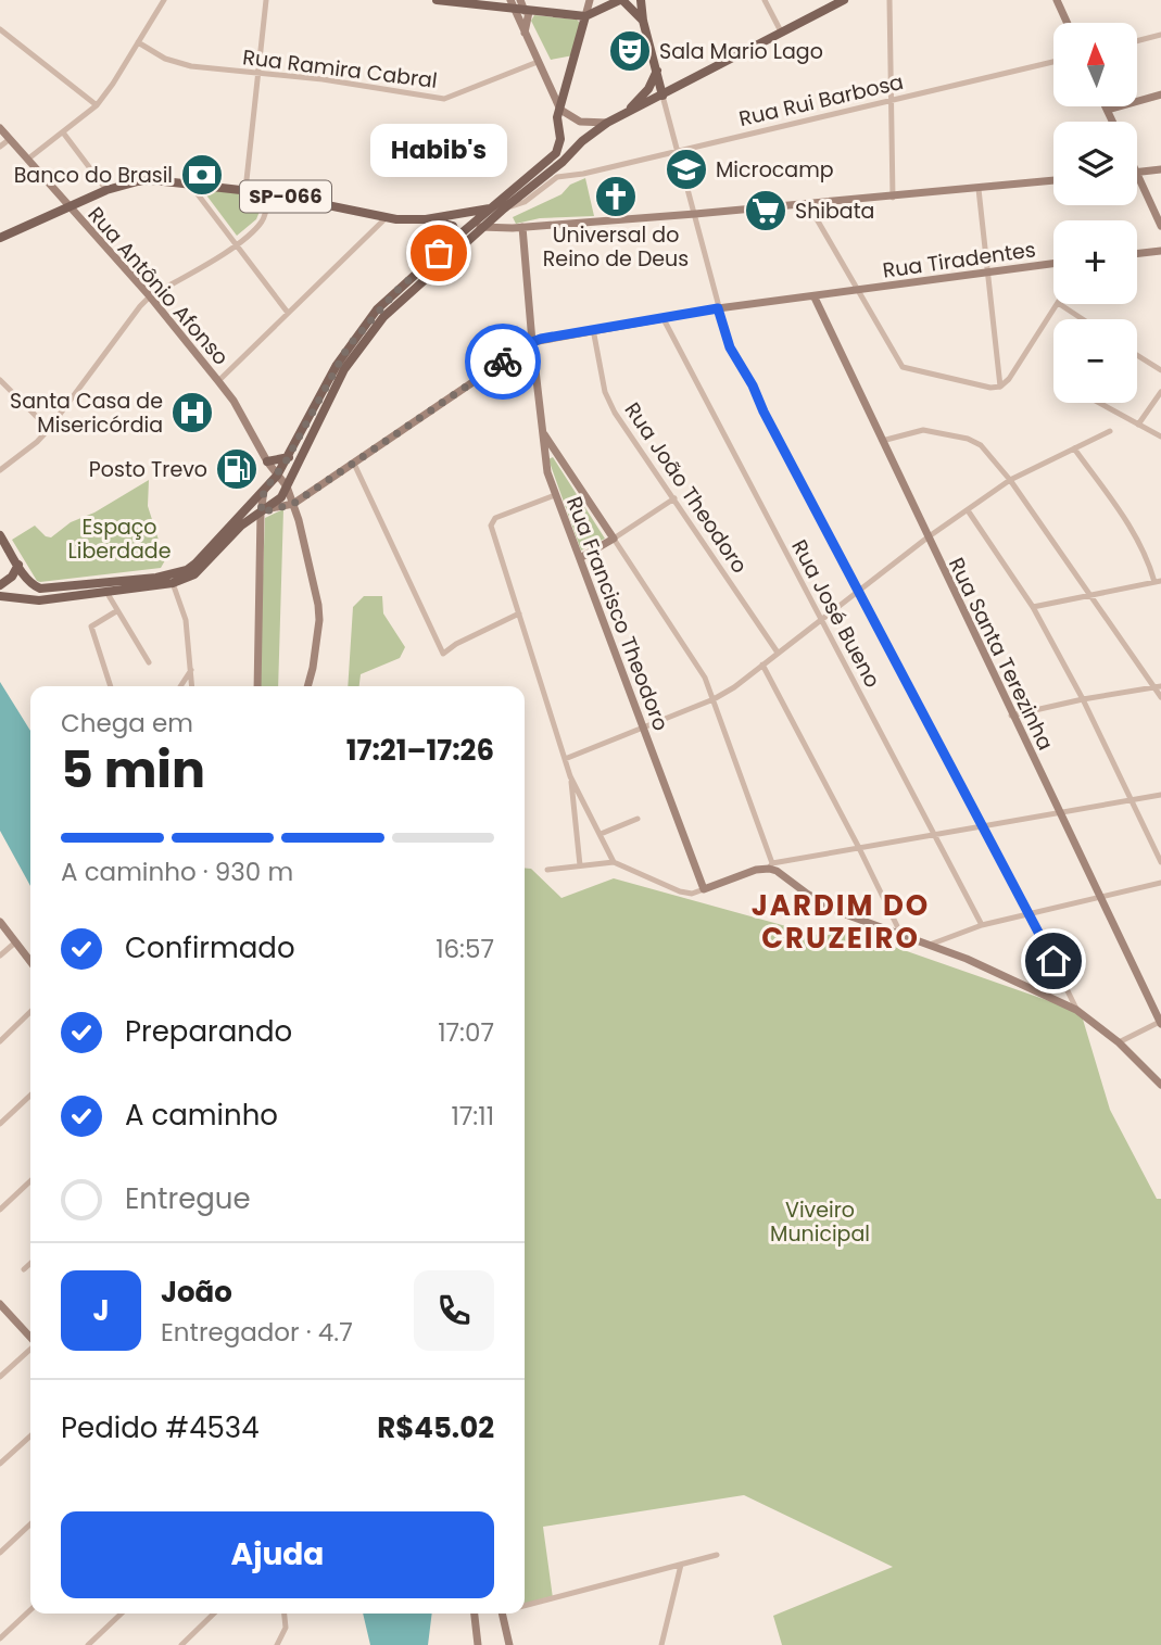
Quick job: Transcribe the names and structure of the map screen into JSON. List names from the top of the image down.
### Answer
{
  "streets": {
    "main road": ["SP-066"],
    "street": [
      "Rua Ramira Cabral",
      "Rua Rui Barbosa",
      "Rua Tiradentes",
      "Rua Antônio Afonso",
      "Rua João Theodoro",
      "Rua Francisco Theodoro",
      "Rua José Bueno",
      "Rua Santa Terezinha"
    ]
  },
  "crossings": [
    ["Rua Rui Barbosa", "SP-066"],
    ["SP-066", "Rua Antônio Afonso"],
    ["Rua Tiradentes", "Rua João Theodoro"],
    ["Rua Tiradentes", "Rua Francisco Theodoro"],
    ["Rua Tiradentes", "Rua José Bueno"],
    ["Rua Tiradentes", "Rua Santa Terezinha"]
  ],
  "districts": ["JARDIM DO CRUZEIRO"],
  "parks": ["Espaço Liberdade", "Viveiro Municipal"],
  "places": {
    "theatre": ["Sala Mario Lago"],
    "school or university": ["Microcamp"],
    "bank": ["Banco do Brasil"],
    "church": ["Universal do Reino de Deus"],
    "supermarket": ["Shibata"],
    "other": ["Habib's"],
    "hospital": ["Santa Casa de Misericórdia"],
    "fuel station": ["Posto Trevo"]
  },
  "north": "top",
  "page": {
    "map_buttons": ["+", "−"],
    "bubble": "Habib's",
    "heading": ["5 min", "Chega em", "17:21–17:26"],
    "panel": [
      "João",
      "Entregador · 4.7",
      "Pedido #4534",
      "R$45.02"
    ],
    "bar": "A caminho · 930 m",
    "list": [
      ["Confirmado", "16:57"],
      ["Preparando", "17:07"],
      ["A caminho", "17:11"],
      "Entregue"
    ],
    "round": "J",
    "buttons": "Ajuda"
  }
}
